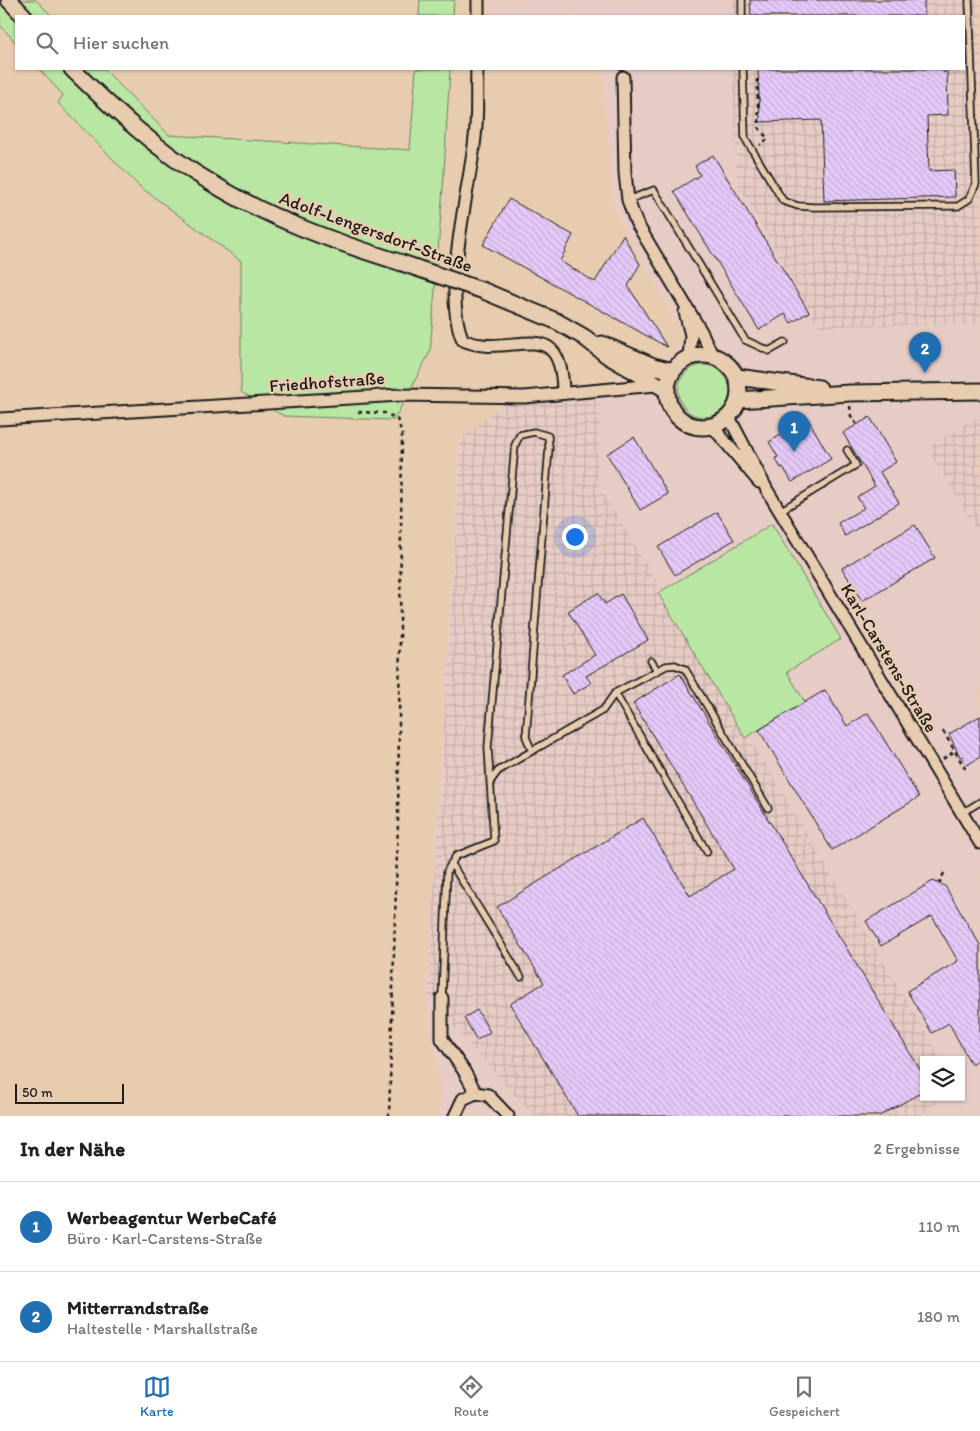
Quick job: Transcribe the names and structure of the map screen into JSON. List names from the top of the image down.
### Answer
{
  "streets": {
    "street": ["Adolf-Lengersdorf-Straße", "Friedhofstraße", "Karl-Carstens-Straße"]
  },
  "crossings": [
    ["Adolf-Lengersdorf-Straße", "Friedhofstraße"],
    ["Adolf-Lengersdorf-Straße", "Karl-Carstens-Straße"],
    ["Friedhofstraße", "Karl-Carstens-Straße"]
  ],
  "scale_bar": "50 m",
  "page": {
    "search": "Hier suchen",
    "pins": ["2", "1"],
    "scale": "50 m",
    "heading": ["In der Nähe", "2 Ergebnisse"],
    "list": [
      {
        "mark": "1",
        "name": "Werbeagentur WerbeCafé",
        "note": "Büro · Karl-Carstens-Straße",
        "value": "110 m"
      },
      {
        "mark": "2",
        "name": "Mitterrandstraße",
        "note": "Haltestelle · Marshallstraße",
        "value": "180 m"
      }
    ],
    "nav": ["Karte", "Route", "Gespeichert"]
  }
}
